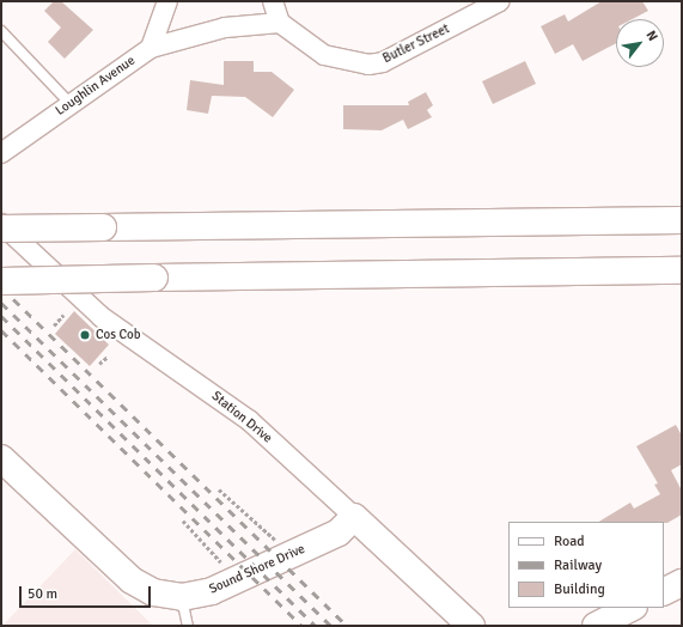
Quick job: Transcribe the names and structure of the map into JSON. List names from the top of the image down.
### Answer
{
  "streets": {
    "main road": ["Station Drive", "Sound Shore Drive"],
    "street": ["Butler Street", "Loughlin Avenue"]
  },
  "crossings": [
    ["Station Drive", "Sound Shore Drive"]
  ],
  "places": ["Cos Cob"],
  "legend": ["Road", "Railway", "Building"],
  "scale_bar": "50 m",
  "north": "top right"
}
